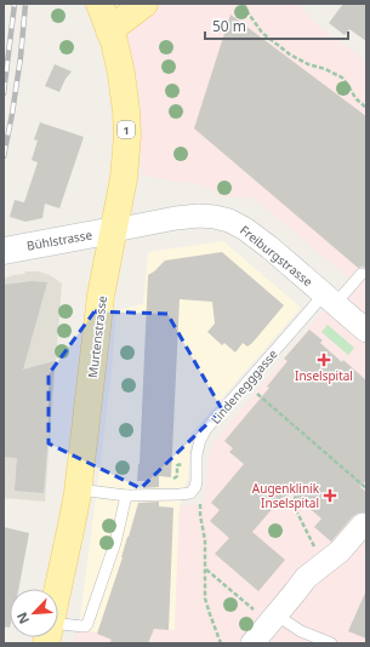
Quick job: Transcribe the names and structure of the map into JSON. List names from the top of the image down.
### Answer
{
  "streets": {
    "main road": ["1", "Bühlstrasse", "Murtenstrasse"],
    "street": ["Freiburgstrasse"],
    "lane": ["Lindenegggasse"]
  },
  "crossings": [
    ["1", "Murtenstrasse"],
    ["Bühlstrasse", "Freiburgstrasse"],
    ["Bühlstrasse", "Murtenstrasse"],
    ["Freiburgstrasse", "Murtenstrasse"],
    ["Freiburgstrasse", "Lindenegggasse"]
  ],
  "places": {
    "health": ["Inselspital", "Augenklinik Inselspital"]
  },
  "scale_bar": "50 m",
  "north": "bottom left"
}
